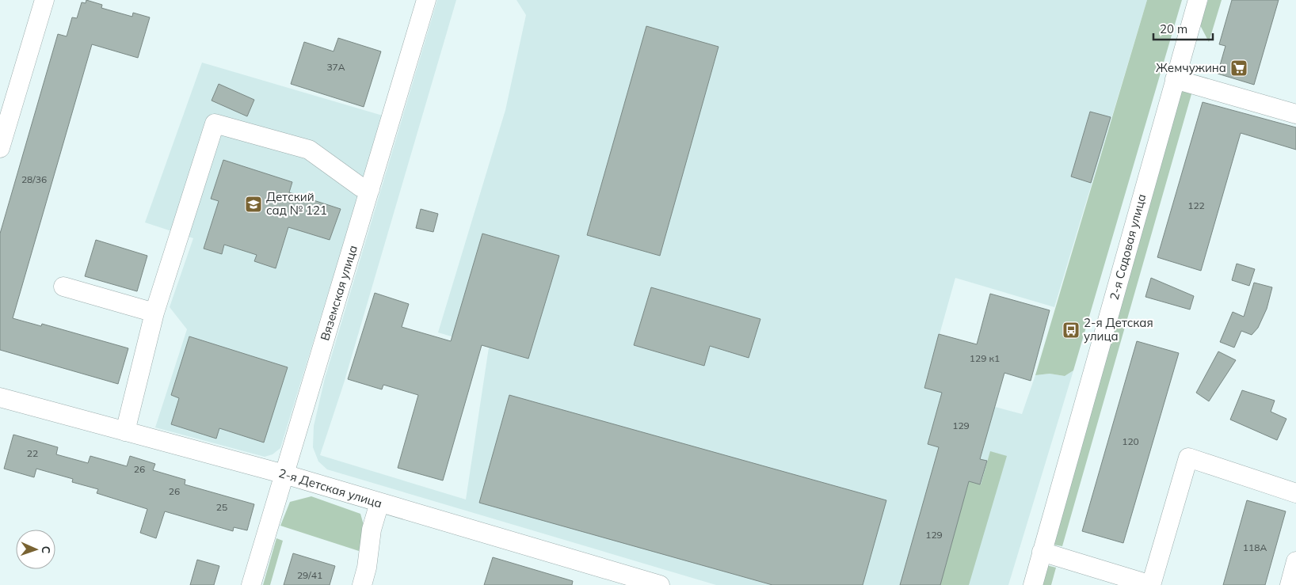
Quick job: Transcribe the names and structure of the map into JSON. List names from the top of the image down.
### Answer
{
  "streets": {
    "street": ["2-я Садовая улица", "Вяземская улица", "2-я Детская улица"]
  },
  "crossings": [
    ["Вяземская улица", "2-я Детская улица"]
  ],
  "places": {
    "supermarket": ["Жемчужина"],
    "school or university": ["Детский сад № 121"],
    "bus stop": ["2-я Детская улица"]
  },
  "house_numbers": [
    "37А",
    "28/36",
    "122",
    "129 к1",
    "129",
    "120",
    "22",
    "26",
    "26",
    "25",
    "129",
    "118А",
    "29/41"
  ],
  "scale_bar": "20 m",
  "north": "right"
}
